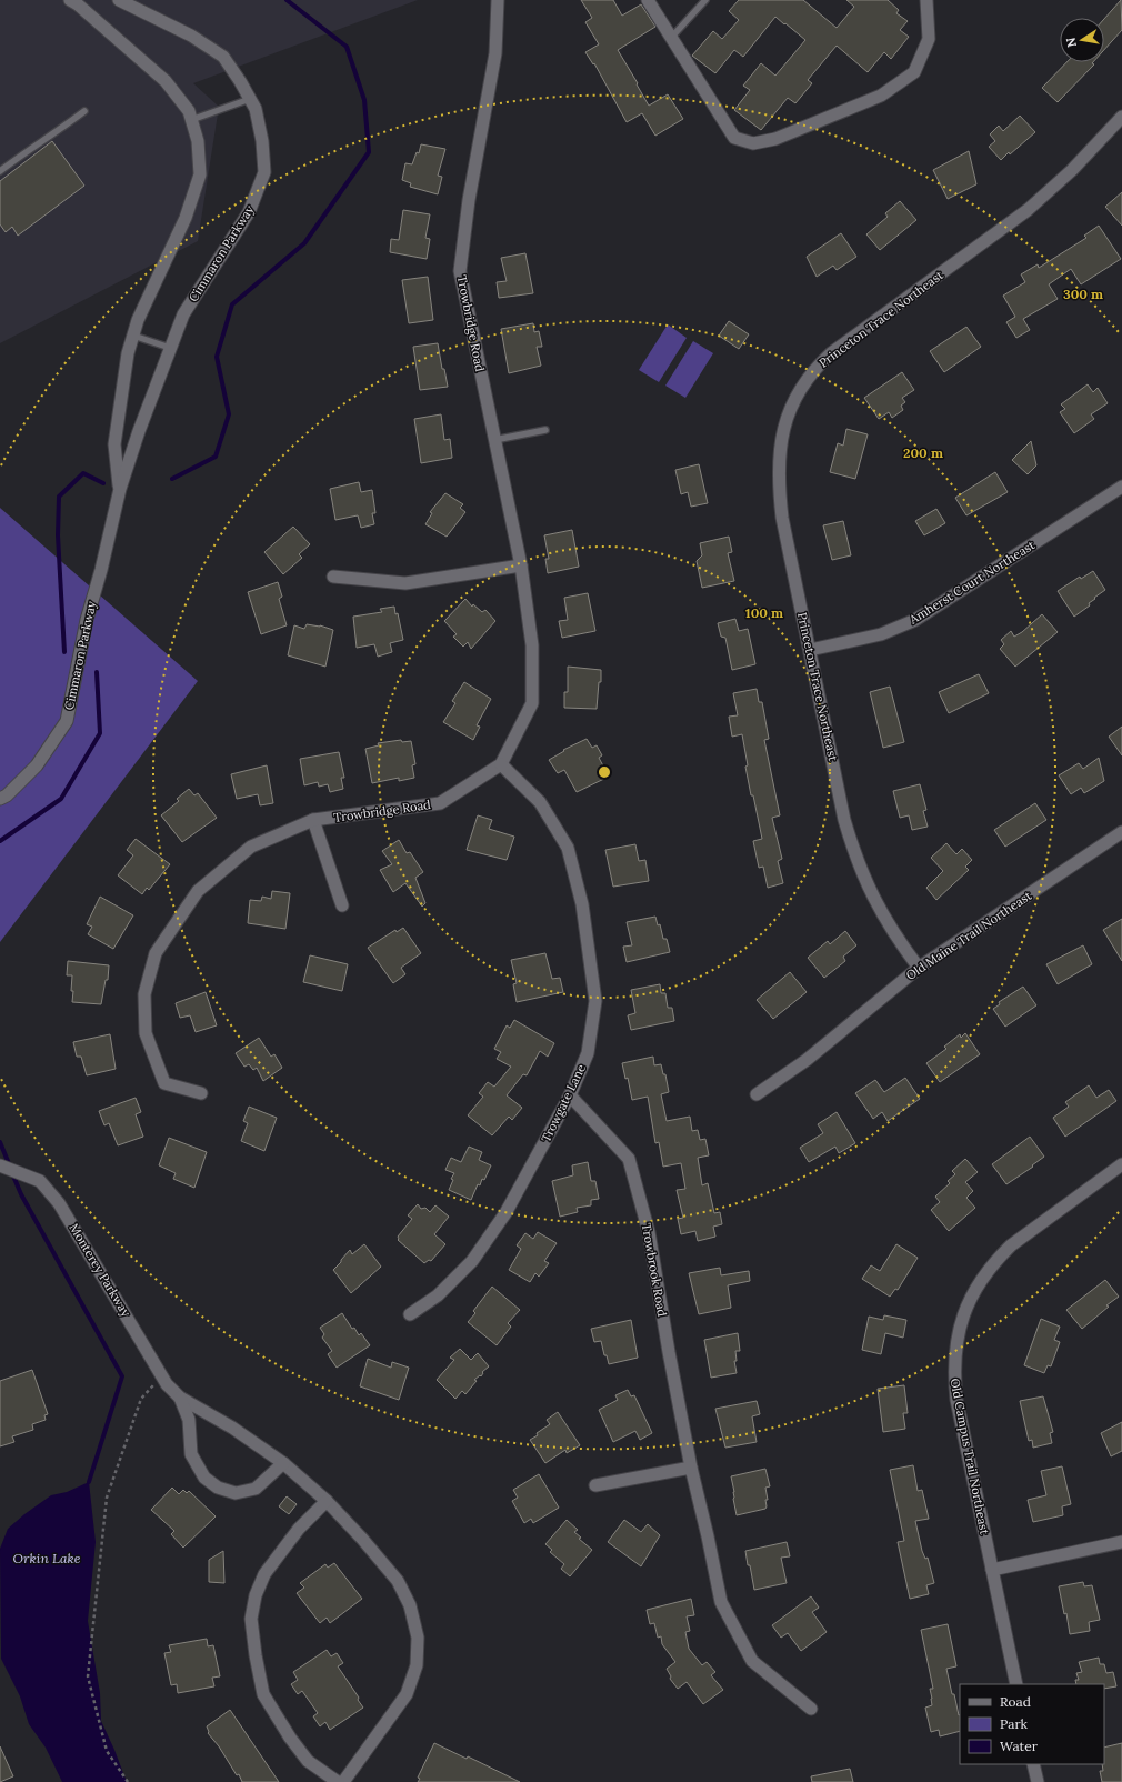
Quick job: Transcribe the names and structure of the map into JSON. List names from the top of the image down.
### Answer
{
  "streets": {
    "street": [
      "Cimmaron Parkway",
      "Princeton Trace Northeast",
      "Trowbridge Road",
      "Amherst Court Northeast",
      "Old Maine Trail Northeast",
      "Trowgate Lane",
      "Monterey Parkway",
      "Trowbrook Road",
      "Old Campus Trail Northeast"
    ]
  },
  "crossings": [
    ["Princeton Trace Northeast", "Amherst Court Northeast"],
    ["Princeton Trace Northeast", "Old Maine Trail Northeast"],
    ["Trowbridge Road", "Trowgate Lane"],
    ["Trowgate Lane", "Trowbrook Road"]
  ],
  "water": ["Orkin Lake"],
  "legend": ["Road", "Park", "Water"],
  "north": "left",
  "rings": ["300 m", "200 m", "100 m"]
}
